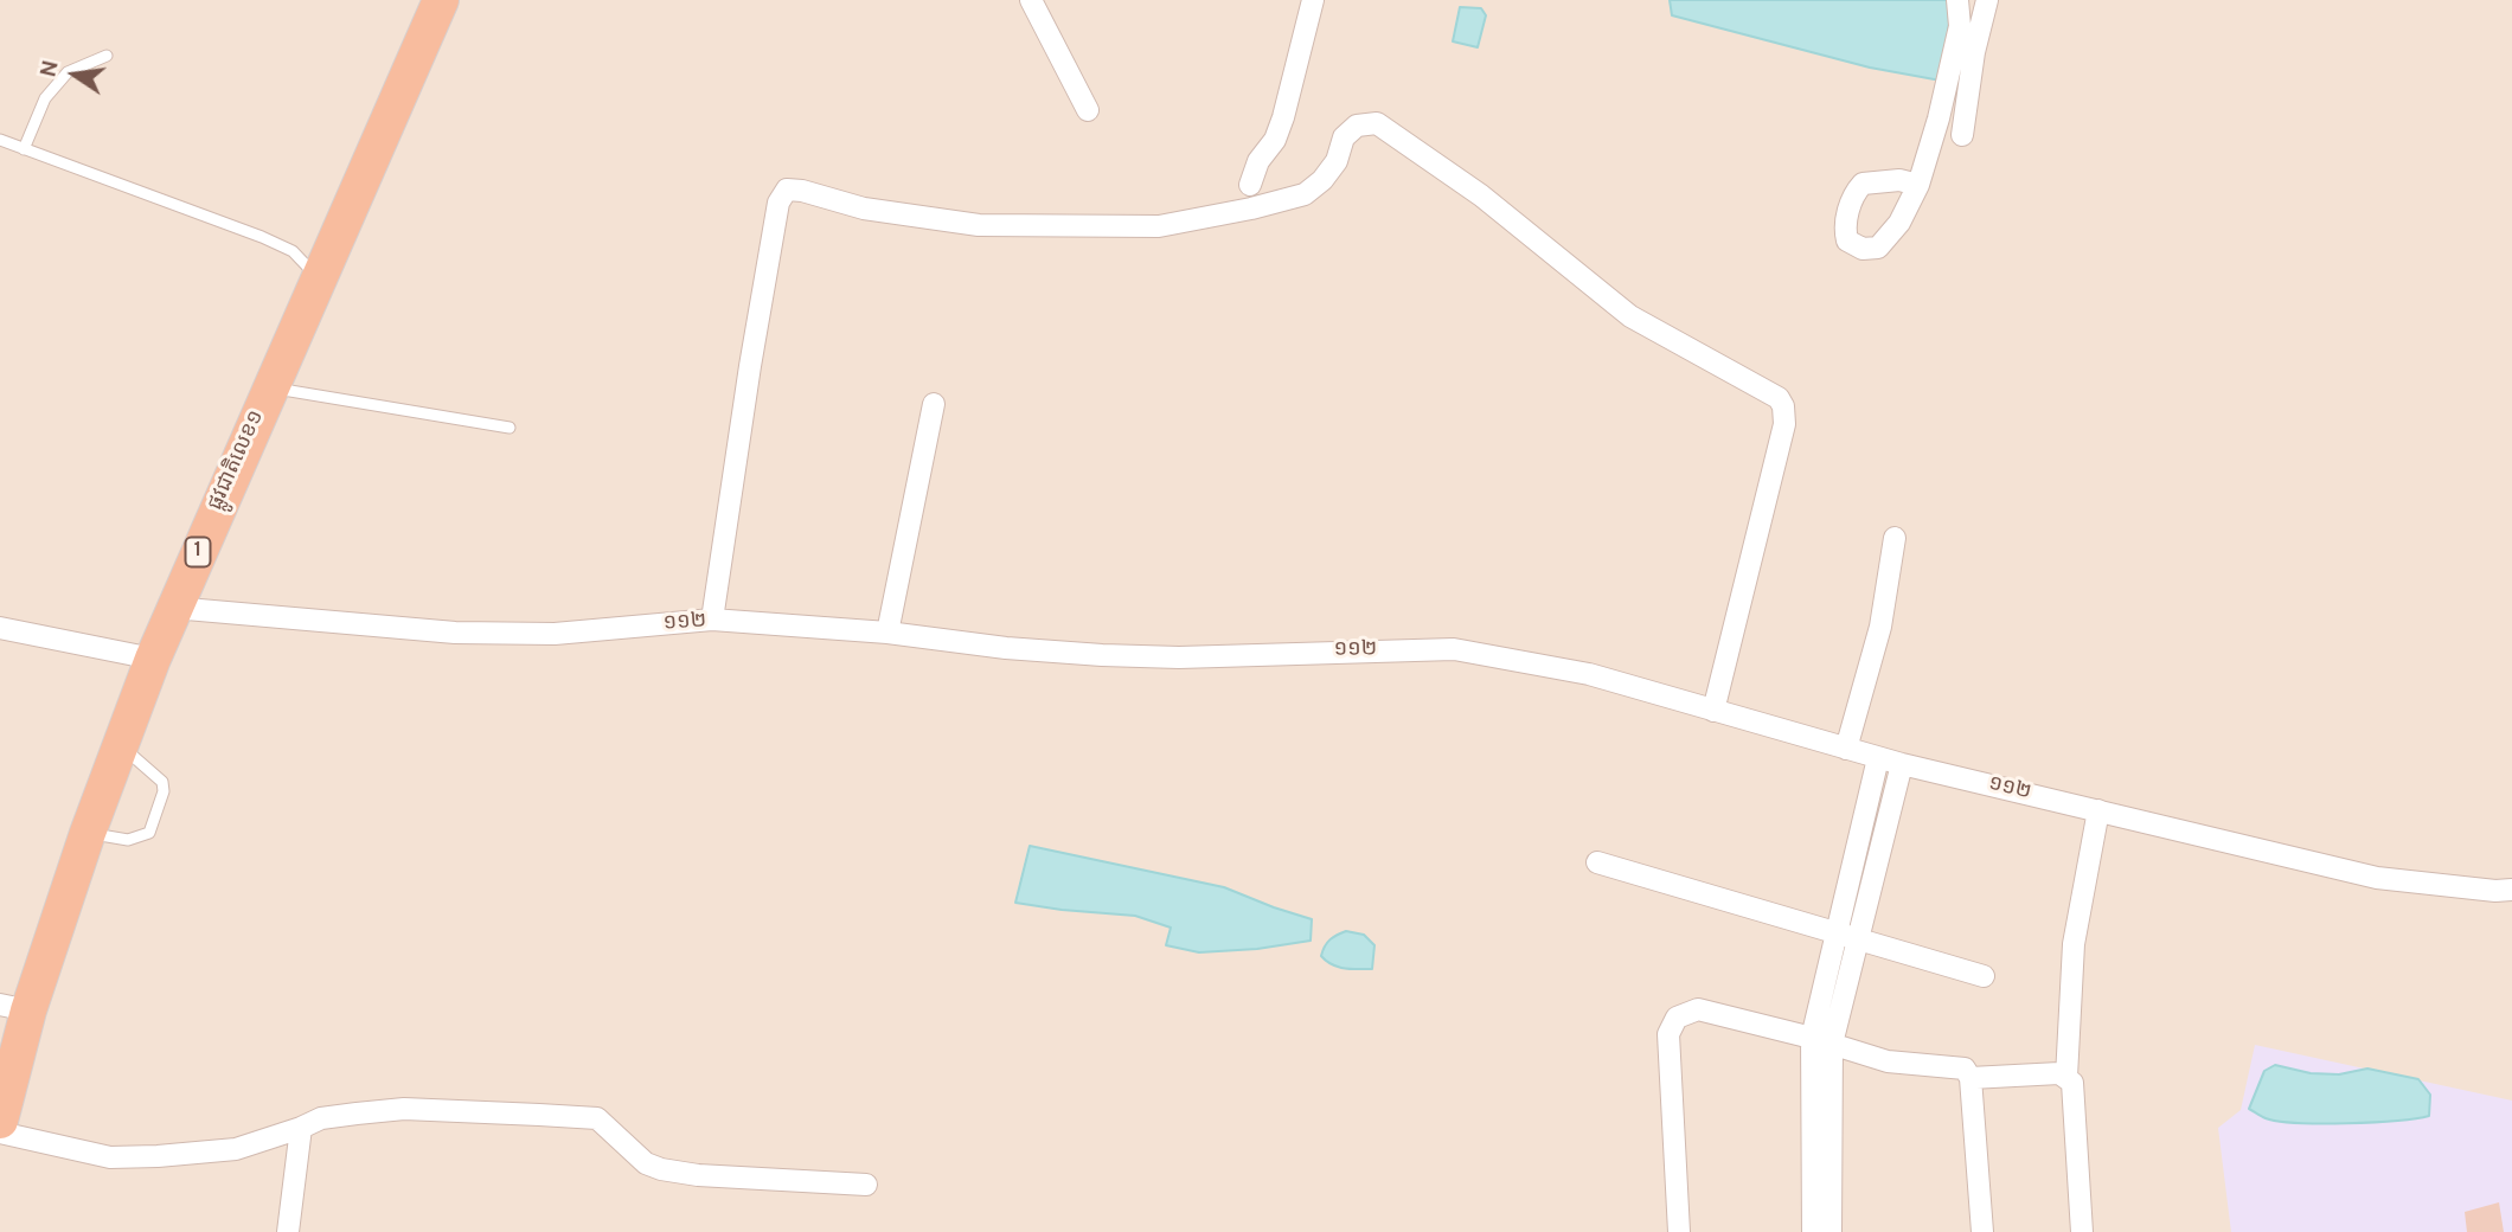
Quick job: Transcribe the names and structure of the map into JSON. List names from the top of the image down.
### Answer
{
  "streets": {
    "highway": ["ផ្លូវជាតិលេខ១", "1"],
    "street": ["១១២"]
  },
  "crossings": [
    ["ផ្លូវជាតិលេខ១", "១១២"]
  ],
  "north": "left"
}
